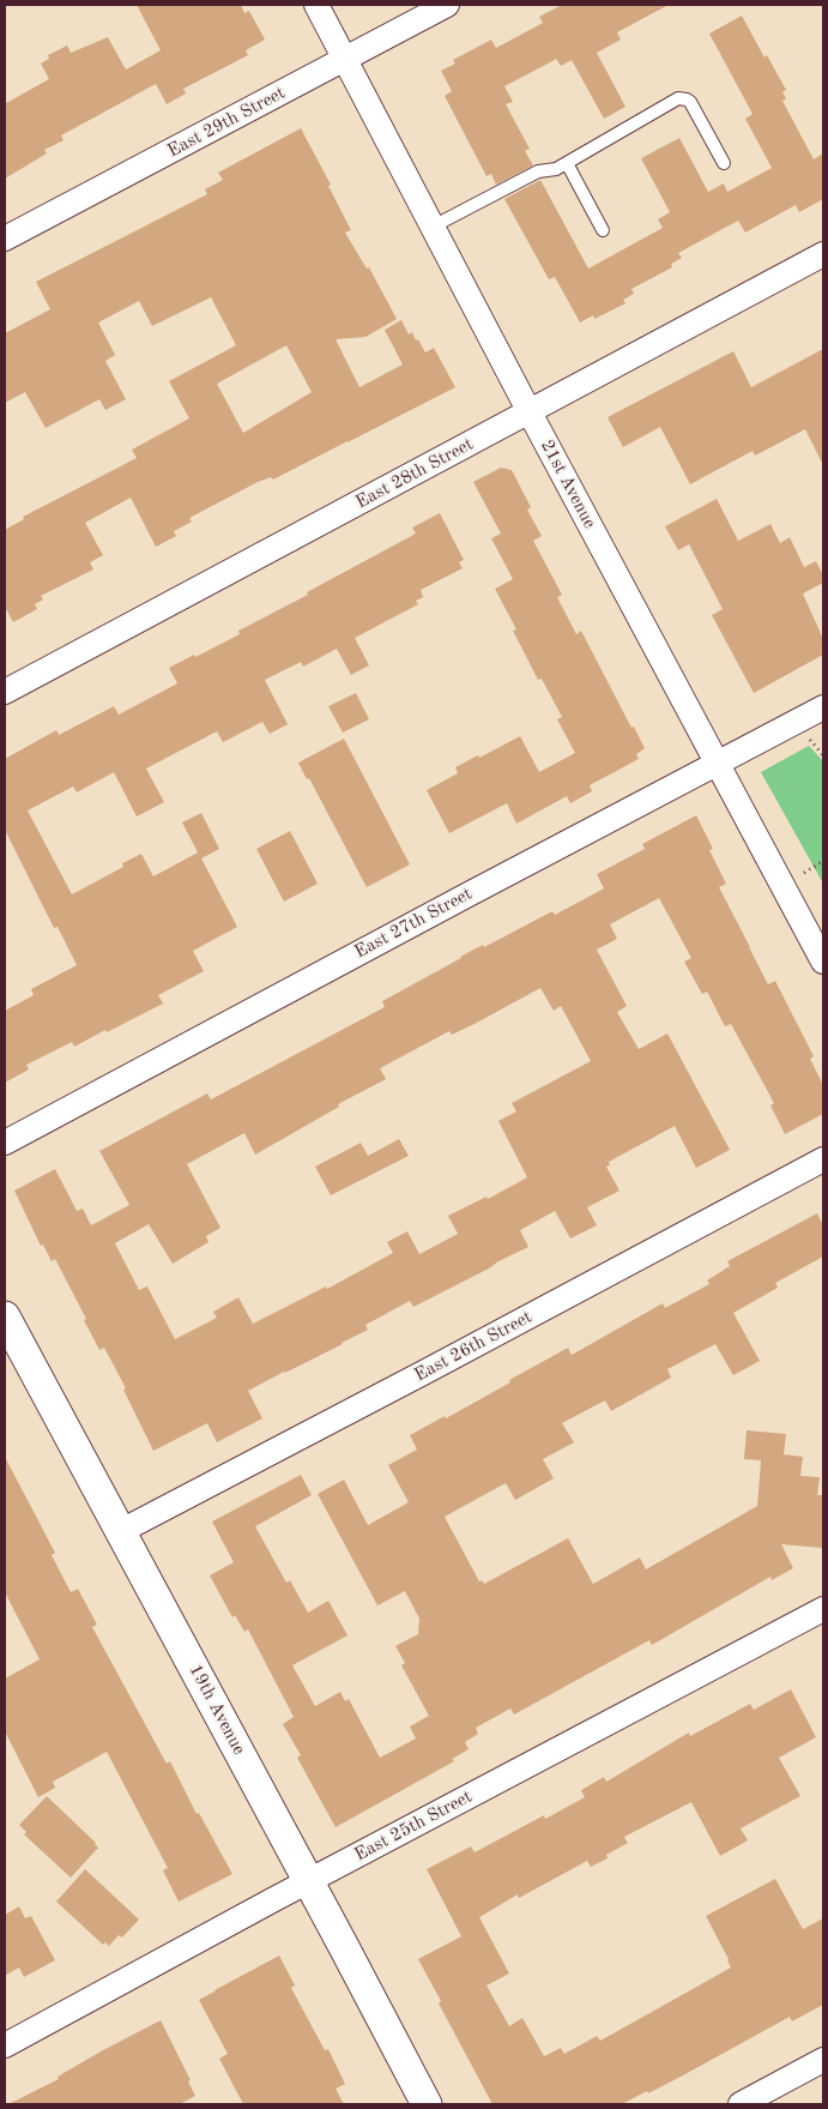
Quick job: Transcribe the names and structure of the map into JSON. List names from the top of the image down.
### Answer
{
  "streets": {
    "street": [
      "East 29th Street",
      "East 28th Street",
      "21st Avenue",
      "East 27th Street",
      "East 26th Street",
      "19th Avenue",
      "East 25th Street"
    ]
  },
  "crossings": [
    ["East 29th Street", "21st Avenue"],
    ["East 28th Street", "21st Avenue"],
    ["21st Avenue", "East 27th Street"],
    ["East 26th Street", "19th Avenue"],
    ["19th Avenue", "East 25th Street"]
  ]
}
